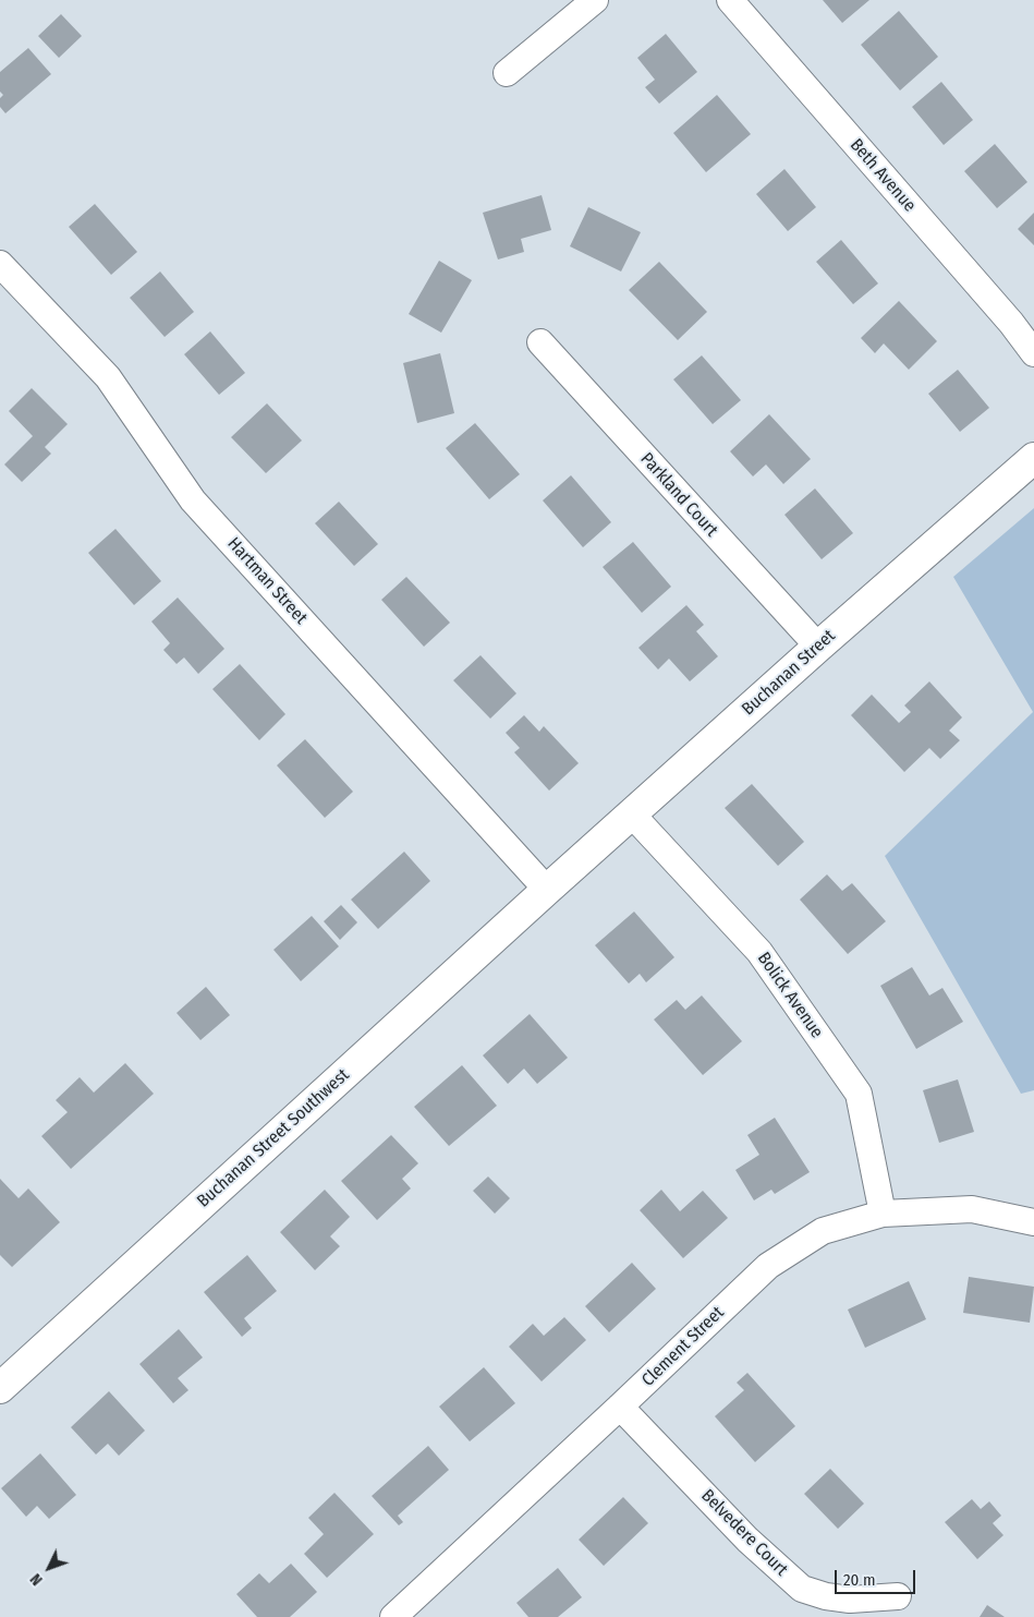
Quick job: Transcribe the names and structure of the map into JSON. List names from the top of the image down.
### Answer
{
  "streets": {
    "street": [
      "Beth Avenue",
      "Parkland Court",
      "Hartman Street",
      "Buchanan Street",
      "Bolick Avenue",
      "Buchanan Street Southwest",
      "Clement Street",
      "Belvedere Court"
    ]
  },
  "crossings": [
    ["Parkland Court", "Buchanan Street"],
    ["Hartman Street", "Buchanan Street"],
    ["Hartman Street", "Buchanan Street Southwest"],
    ["Buchanan Street", "Bolick Avenue"],
    ["Buchanan Street", "Buchanan Street Southwest"],
    ["Bolick Avenue", "Clement Street"],
    ["Clement Street", "Belvedere Court"]
  ],
  "scale_bar": "20 m",
  "north": "bottom left"
}
